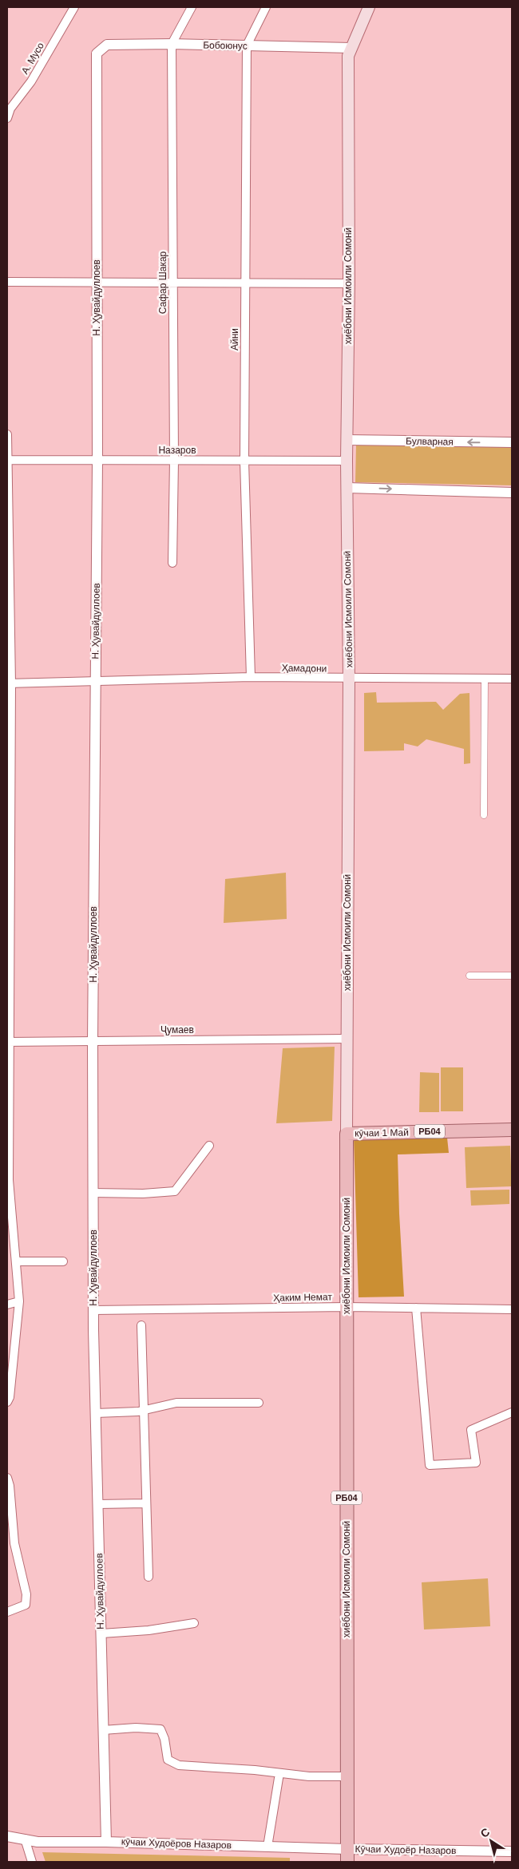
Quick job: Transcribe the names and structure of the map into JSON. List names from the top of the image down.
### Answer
{
  "streets": {
    "main road": ["хиёбони Исмоили Сомонӣ", "РБ04", "кӯчаи 1 Май"],
    "street": [
      "Бобоюнус",
      "А. Мусо",
      "Сафар Шакар",
      "Н. Ҳувайдуллоев",
      "Айни",
      "Булварная",
      "Назаров",
      "Ҳамадони",
      "Ҷумаев",
      "Ҳаким Немат",
      "кӯчаи Худоёров Назаров",
      "Кӯчаи Худоёр Назаров"
    ]
  },
  "crossings": [
    ["Бобоюнус", "Сафар Шакар"],
    ["Бобоюнус", "хиёбони Исмоили Сомонӣ"],
    ["Бобоюнус", "Н. Ҳувайдуллоев"],
    ["Бобоюнус", "Айни"],
    ["Сафар Шакар", "Назаров"],
    ["хиёбони Исмоили Сомонӣ", "Булварная"],
    ["хиёбони Исмоили Сомонӣ", "Назаров"],
    ["хиёбони Исмоили Сомонӣ", "Ҳамадони"],
    ["хиёбони Исмоили Сомонӣ", "Ҷумаев"],
    ["хиёбони Исмоили Сомонӣ", "кӯчаи 1 Май"],
    ["хиёбони Исмоили Сомонӣ", "Ҳаким Немат"],
    ["хиёбони Исмоили Сомонӣ", "кӯчаи Худоёров Назаров"],
    ["хиёбони Исмоили Сомонӣ", "Кӯчаи Худоёр Назаров"],
    ["Н. Ҳувайдуллоев", "Назаров"],
    ["Н. Ҳувайдуллоев", "Ҳамадони"],
    ["Н. Ҳувайдуллоев", "Ҷумаев"],
    ["Н. Ҳувайдуллоев", "Ҳаким Немат"],
    ["Н. Ҳувайдуллоев", "кӯчаи Худоёров Назаров"],
    ["Айни", "Назаров"],
    ["Айни", "Ҳамадони"],
    ["кӯчаи Худоёров Назаров", "Кӯчаи Худоёр Назаров"]
  ],
  "north": "top left"
}
